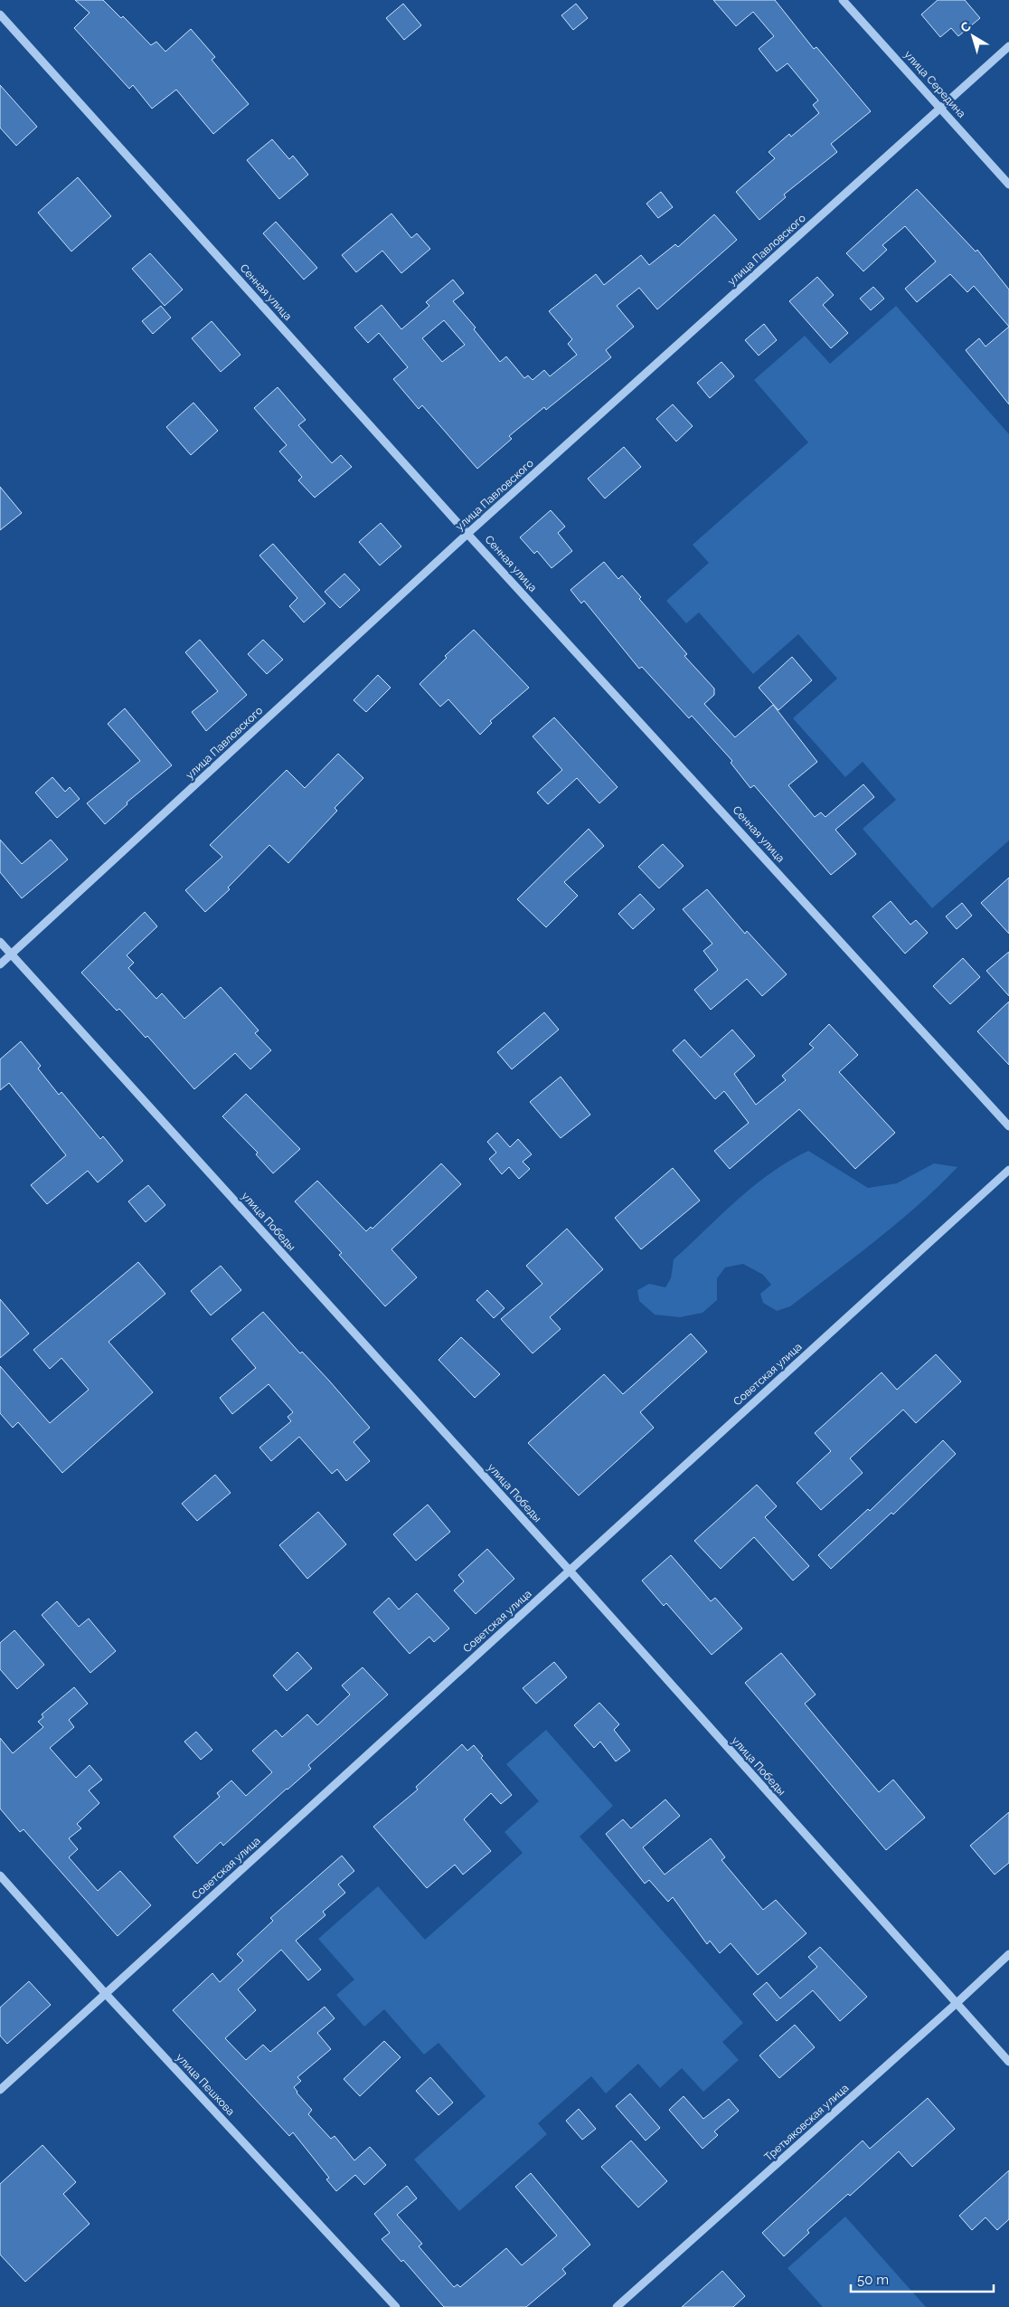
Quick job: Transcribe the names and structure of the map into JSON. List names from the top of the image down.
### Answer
{
  "streets": {
    "street": [
      "улица Середина",
      "улица Павловского",
      "Сенная улица",
      "улица Победы",
      "Советская улица",
      "улица Пешкова",
      "Третьяковская улица"
    ]
  },
  "crossings": [
    ["улица Середина", "улица Павловского"],
    ["улица Павловского", "Сенная улица"],
    ["улица Павловского", "улица Победы"],
    ["улица Победы", "Советская улица"],
    ["улица Победы", "Третьяковская улица"],
    ["Советская улица", "улица Пешкова"]
  ],
  "scale_bar": "50 m",
  "north": "top left"
}
